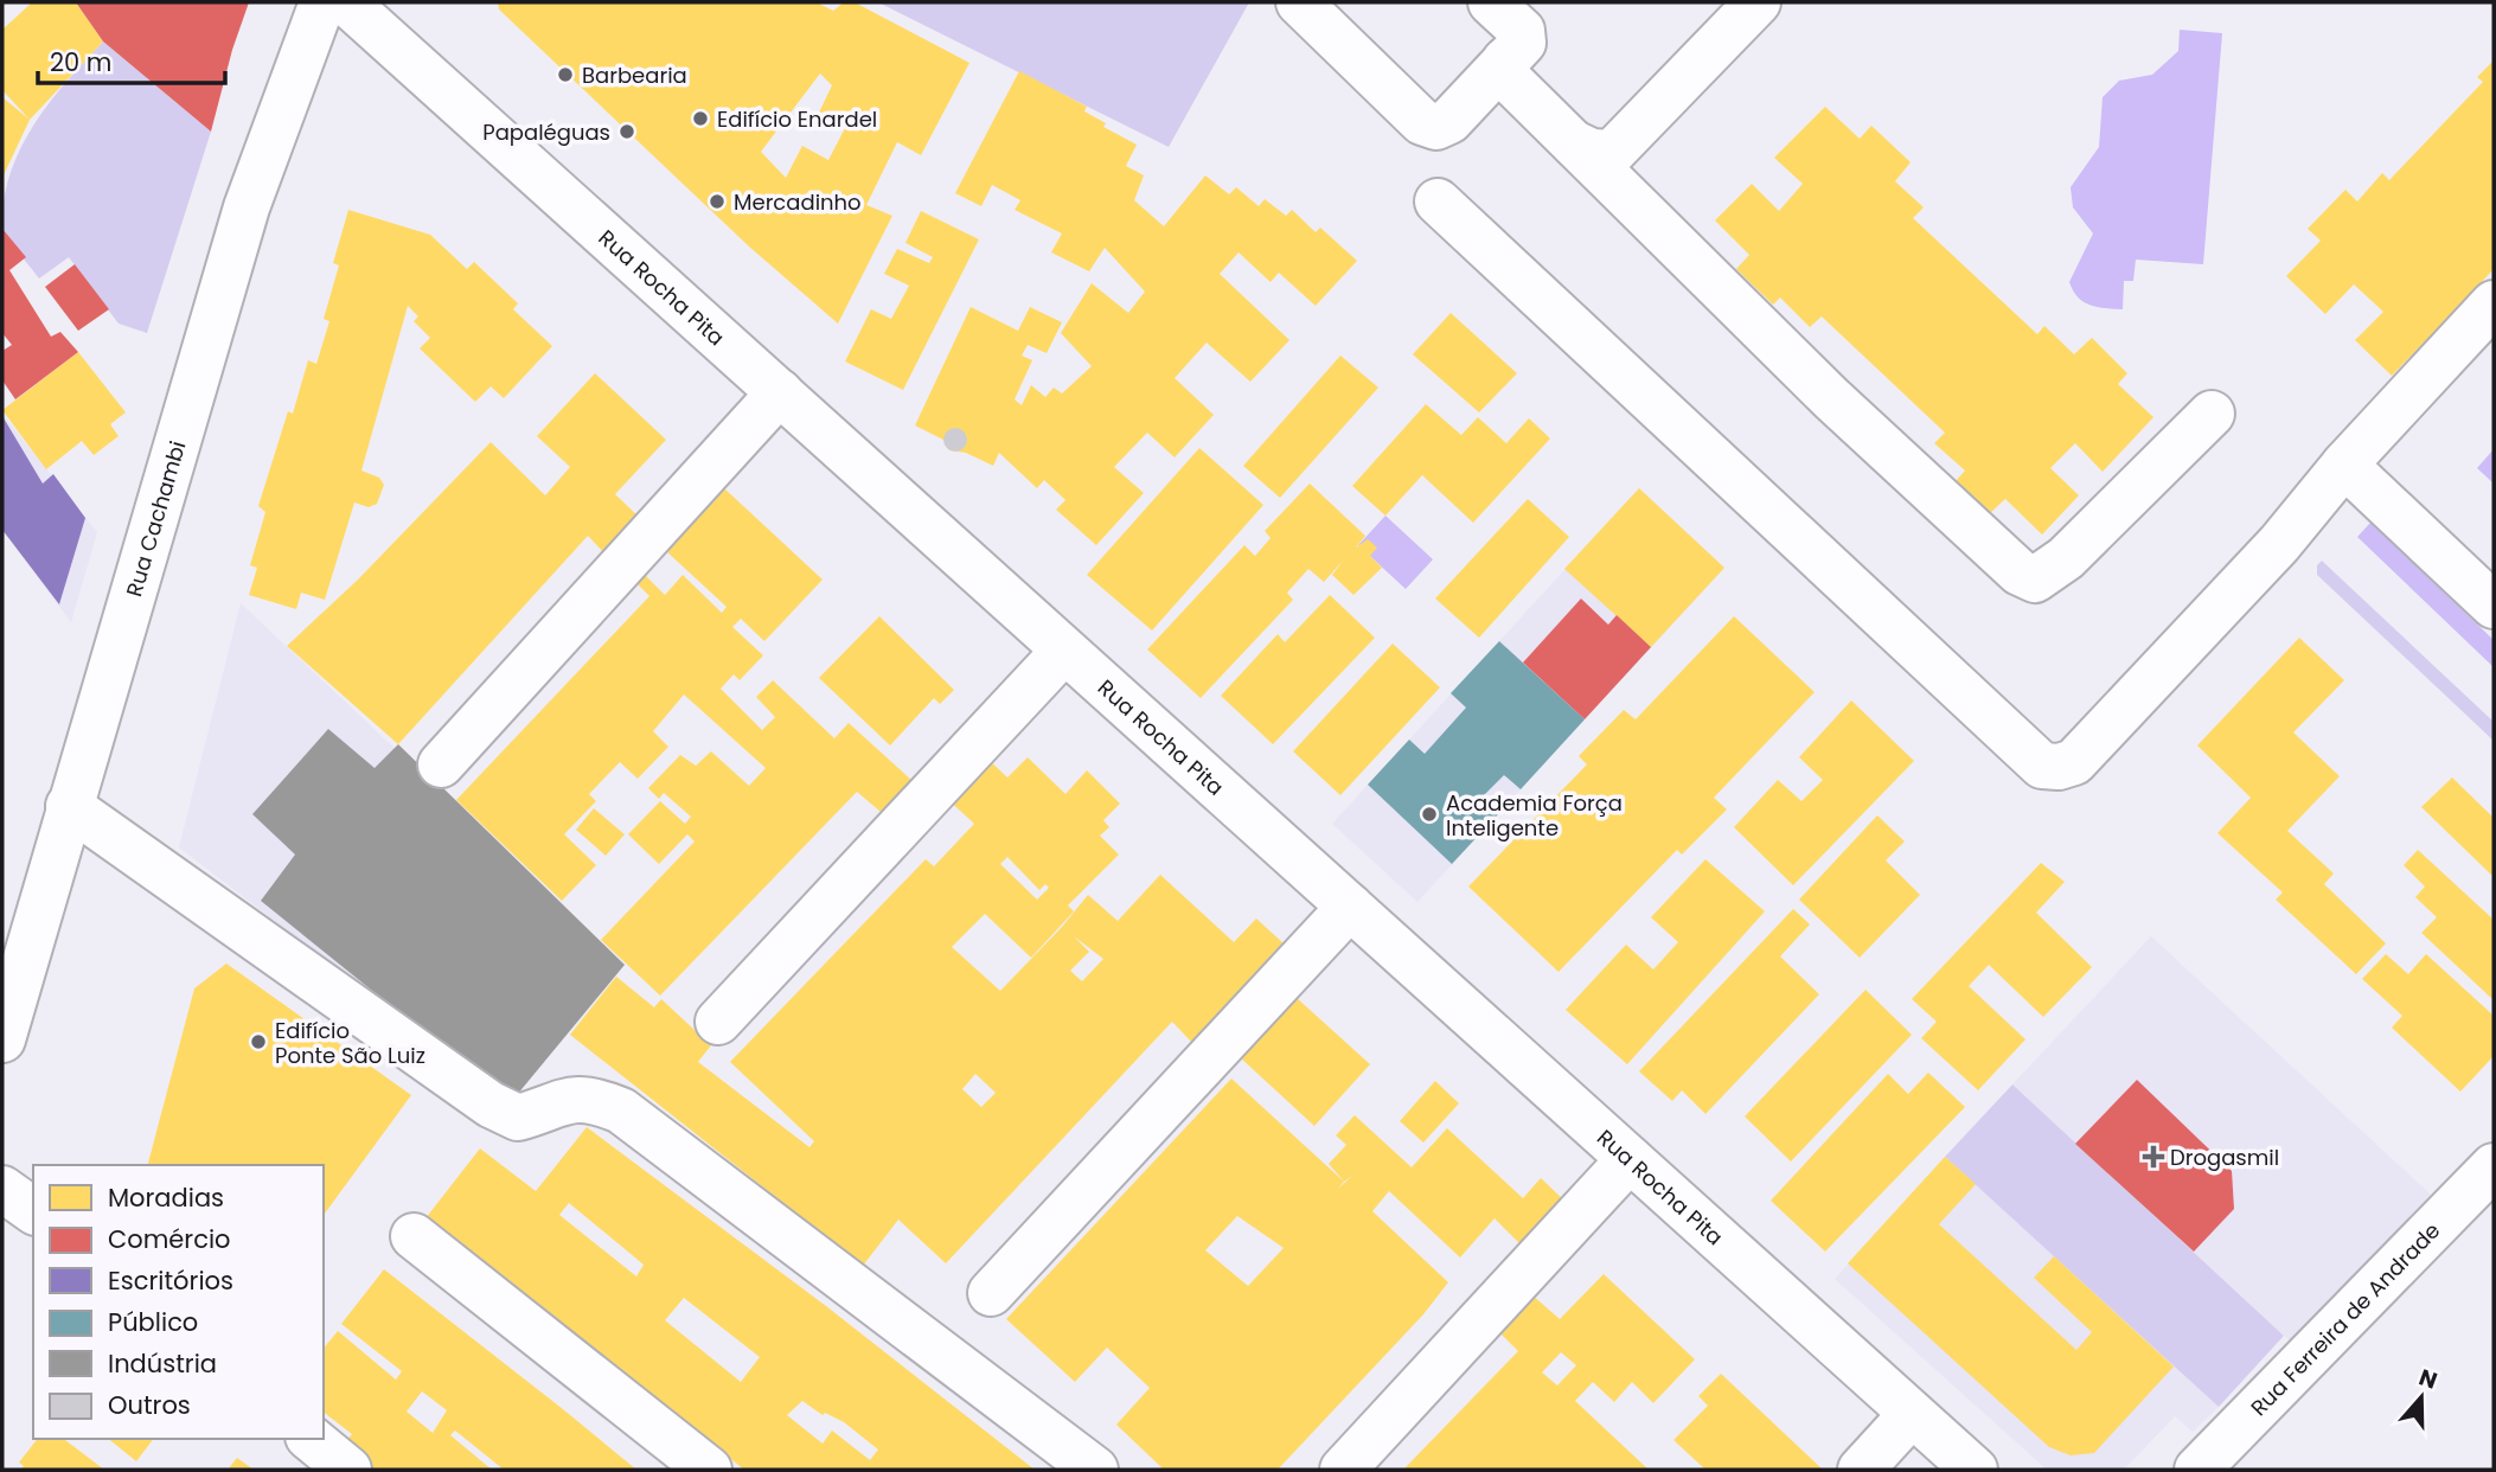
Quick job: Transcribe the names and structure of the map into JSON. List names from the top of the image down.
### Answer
{
  "streets": {
    "street": ["Rua Rocha Pita", "Rua Cachambi", "Rua Ferreira de Andrade"]
  },
  "places": {
    "other": [
      "Barbearia",
      "Edifício Enardel",
      "Papaléguas",
      "Mercadinho",
      "Academia Força Inteligente",
      "Edifício Ponte São Luiz"
    ],
    "health": ["Drogasmil"]
  },
  "legend": [
    "Moradias",
    "Comércio",
    "Escritórios",
    "Público",
    "Indústria",
    "Outros"
  ],
  "scale_bar": "20 m",
  "north": "top"
}
